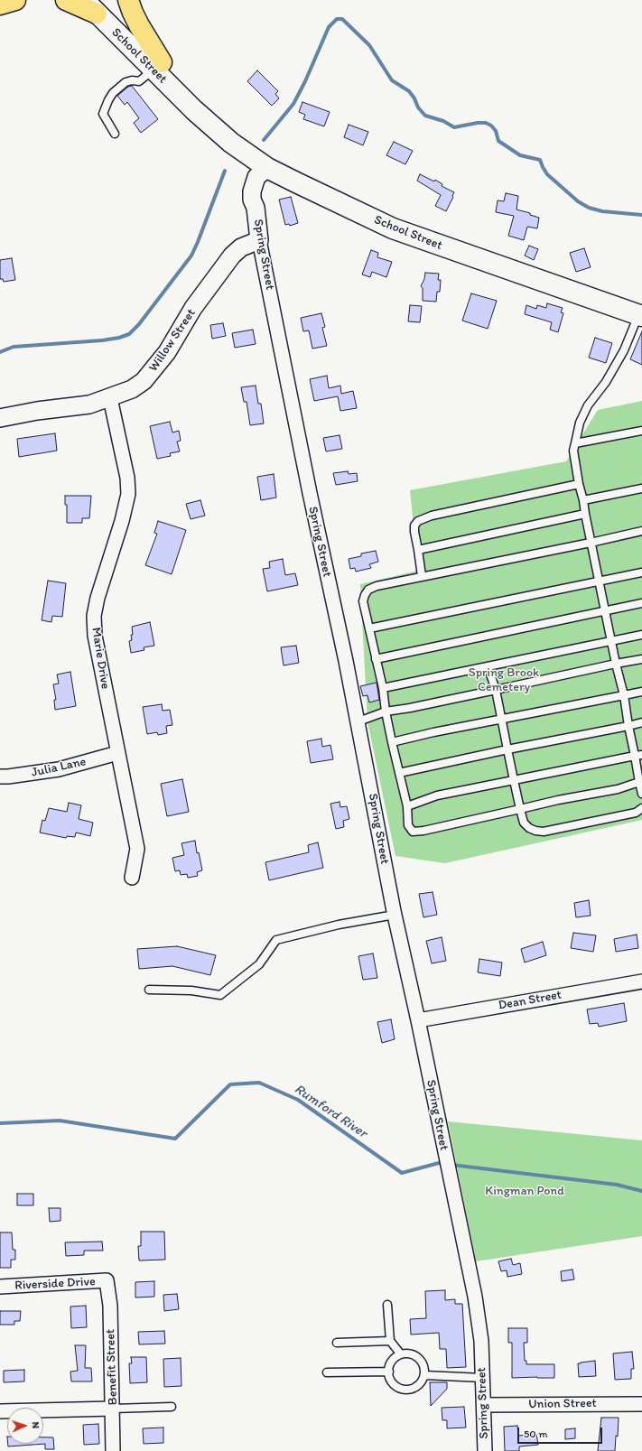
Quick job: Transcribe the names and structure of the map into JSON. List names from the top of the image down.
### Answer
{
  "streets": {
    "main road": ["School Street"],
    "street": [
      "Spring Street",
      "Willow Street",
      "Marie Drive",
      "Julia Lane",
      "Dean Street",
      "Riverside Drive",
      "Benefit Street",
      "Union Street"
    ]
  },
  "crossings": [
    ["School Street", "Spring Street"],
    ["Spring Street", "Willow Street"],
    ["Spring Street", "Dean Street"],
    ["Spring Street", "Union Street"],
    ["Willow Street", "Marie Drive"],
    ["Marie Drive", "Julia Lane"],
    ["Riverside Drive", "Benefit Street"]
  ],
  "water": ["Rumford River"],
  "parks": ["Spring Brook Cemetery", "Kingman Pond"],
  "scale_bar": "50 m",
  "north": "right"
}
